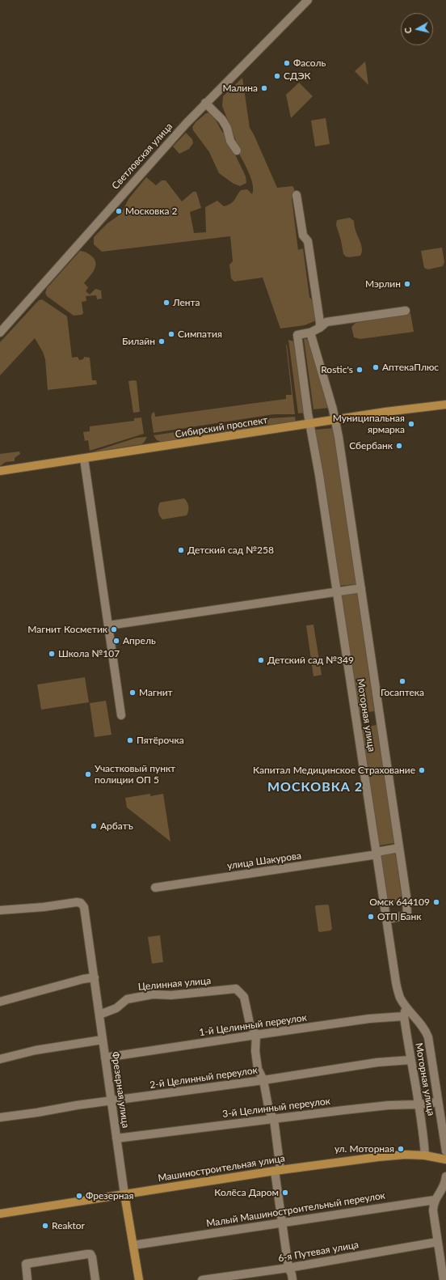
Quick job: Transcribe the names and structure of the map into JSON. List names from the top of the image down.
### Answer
{
  "streets": {
    "main road": ["Сибирский проспект", "Фрезерная улица", "Машиностроительная улица"],
    "street": [
      "Светловская улица",
      "Моторная улица",
      "улица Шакурова",
      "Целинная улица",
      "1-й Целинный переулок",
      "2-й Целинный переулок",
      "3-й Целинный переулок",
      "Малый Машиностроительный переулок",
      "6-я Путевая улица"
    ]
  },
  "crossings": [
    ["Сибирский проспект", "Моторная улица"],
    ["Моторная улица", "улица Шакурова"],
    ["Моторная улица", "1-й Целинный переулок"],
    ["Моторная улица", "2-й Целинный переулок"],
    ["Моторная улица", "3-й Целинный переулок"],
    ["Моторная улица", "Машиностроительная улица"],
    ["Целинная улица", "1-й Целинный переулок"],
    ["Целинная улица", "Фрезерная улица"],
    ["1-й Целинный переулок", "Фрезерная улица"],
    ["2-й Целинный переулок", "Фрезерная улица"],
    ["Фрезерная улица", "3-й Целинный переулок"],
    ["Фрезерная улица", "Машиностроительная улица"],
    ["Фрезерная улица", "Малый Машиностроительный переулок"]
  ],
  "districts": ["МОСКОВКА 2"],
  "places": [
    "Фасоль",
    "СДЭК",
    "Малина",
    "Московка 2",
    "Мэрлин",
    "Лента",
    "Симпатия",
    "Билайн",
    "АптекаПлюс",
    "Rostic's",
    "Муниципальная ярмарка",
    "Сбербанк",
    "Детский сад №258",
    "Магнит Косметик",
    "Апрель",
    "Школа №107",
    "Детский сад №349",
    "Госаптека",
    "Магнит",
    "Пятёрочка",
    "Капитал Медицинское Страхование",
    "Участковый пункт полиции ОП 5",
    "Арбатъ",
    "Омск 644109",
    "ОТП Банк",
    "ул. Моторная",
    "Колёса Даром",
    "Фрезерная",
    "Reaktor"
  ],
  "north": "left"
}
